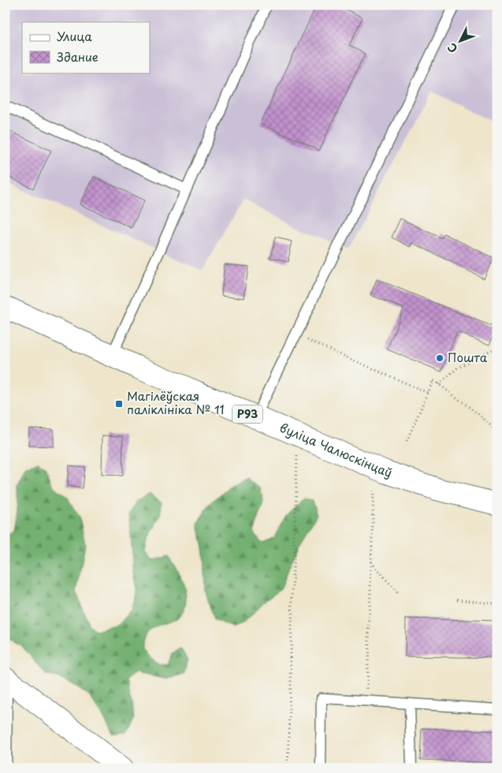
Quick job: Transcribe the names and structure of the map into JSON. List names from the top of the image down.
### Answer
{
  "streets": {
    "main road": ["Р93", "вуліца Чалюскінцаў"]
  },
  "places": {
    "other": ["Пошта"],
    "transit": ["Магілёўская паліклініка № 11"]
  },
  "legend": ["Улица", "Здание"],
  "north": "bottom left"
}
